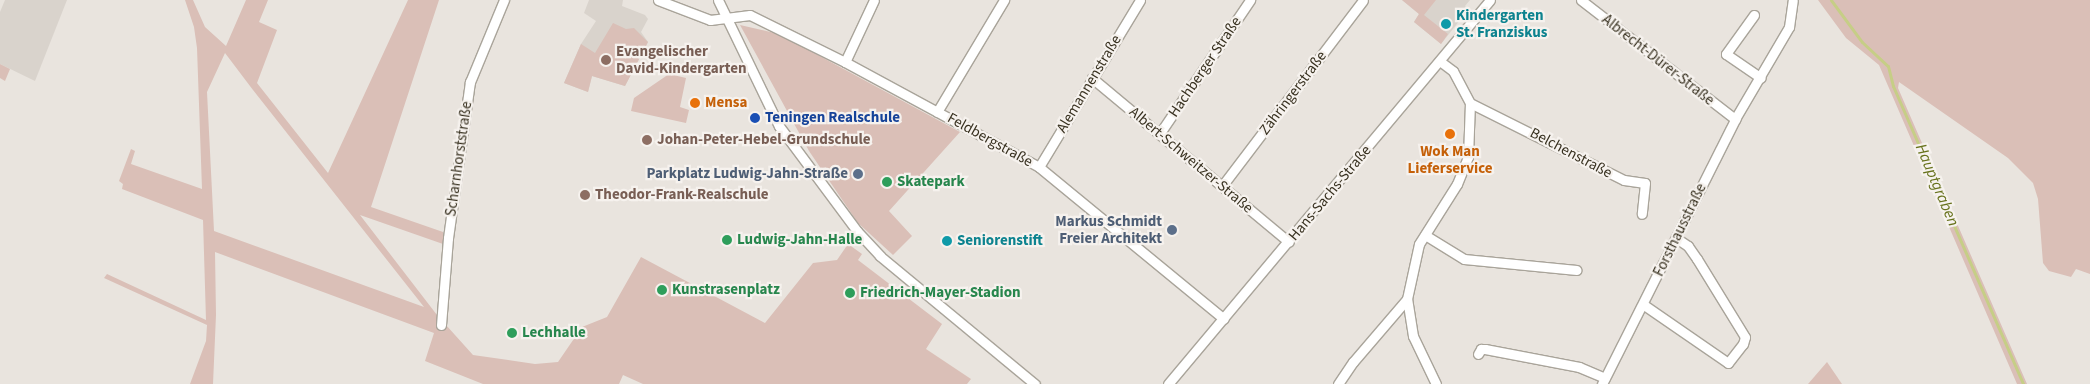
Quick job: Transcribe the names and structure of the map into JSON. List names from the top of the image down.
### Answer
{
  "streets": {
    "street": [
      "Albrecht-Dürer-Straße",
      "Hachberger Straße",
      "Alemannenstraße",
      "Zähringerstraße",
      "Feldbergstraße",
      "Belchenstraße",
      "Scharnhorststraße",
      "Albert-Schweitzer-Straße",
      "Hans-Sachs-Straße",
      "Forsthausstraße"
    ]
  },
  "crossings": [
    ["Albrecht-Dürer-Straße", "Forsthausstraße"],
    ["Hachberger Straße", "Albert-Schweitzer-Straße"],
    ["Alemannenstraße", "Feldbergstraße"],
    ["Alemannenstraße", "Albert-Schweitzer-Straße"],
    ["Zähringerstraße", "Albert-Schweitzer-Straße"],
    ["Feldbergstraße", "Hans-Sachs-Straße"],
    ["Albert-Schweitzer-Straße", "Hans-Sachs-Straße"]
  ],
  "water": ["Hauptgraben"],
  "places": [
    "Kindergarten St. Franziskus",
    "Evangelischer David-Kindergarten",
    "Mensa",
    "Teningen Realschule",
    "Wok Man Lieferservice",
    "Johan-Peter-Hebel-Grundschule",
    "Parkplatz Ludwig-Jahn-Straße",
    "Skatepark",
    "Theodor-Frank-Realschule",
    "Markus Schmidt Freier Architekt",
    "Ludwig-Jahn-Halle",
    "Seniorenstift",
    "Kunstrasenplatz",
    "Friedrich-Mayer-Stadion",
    "Lechhalle"
  ]
}
